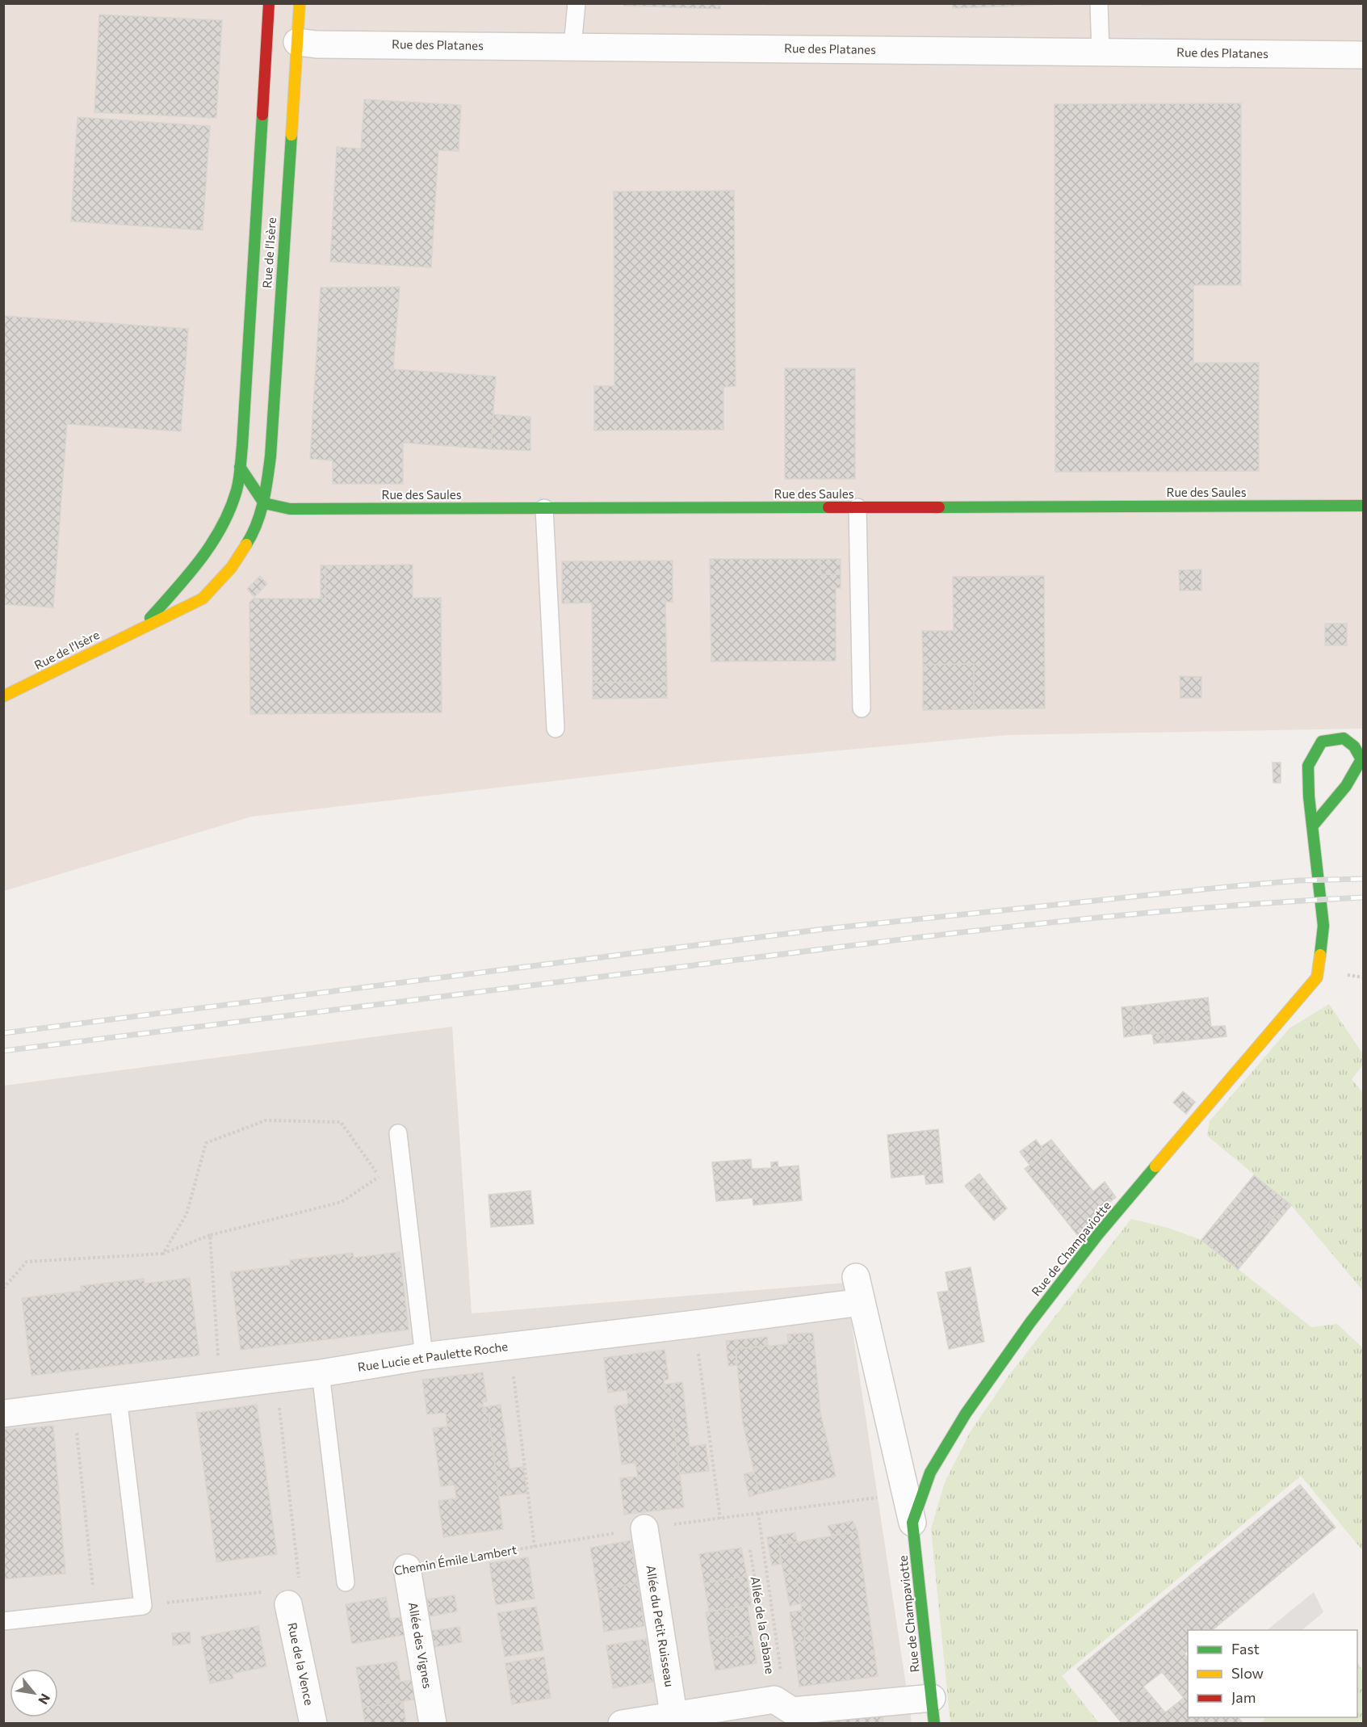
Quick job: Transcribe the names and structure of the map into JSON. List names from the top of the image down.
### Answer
{
  "streets": {
    "street": [
      "Rue des Platanes",
      "Rue de l'Isère",
      "Rue des Saules",
      "Rue de Champaviotte",
      "Rue Lucie et Paulette Roche",
      "Allée du Petit Ruisseau",
      "Allée des Vignes",
      "Rue de la Vence"
    ],
    "path": ["Chemin Émile Lambert", "Allée de la Cabane"]
  },
  "crossings": [
    ["Rue des Platanes", "Rue de l'Isère"],
    ["Rue de l'Isère", "Rue des Saules"],
    ["Chemin Émile Lambert", "Allée du Petit Ruisseau"],
    ["Chemin Émile Lambert", "Allée des Vignes"]
  ],
  "legend": ["Fast", "Slow", "Jam"],
  "north": "bottom right"
}
